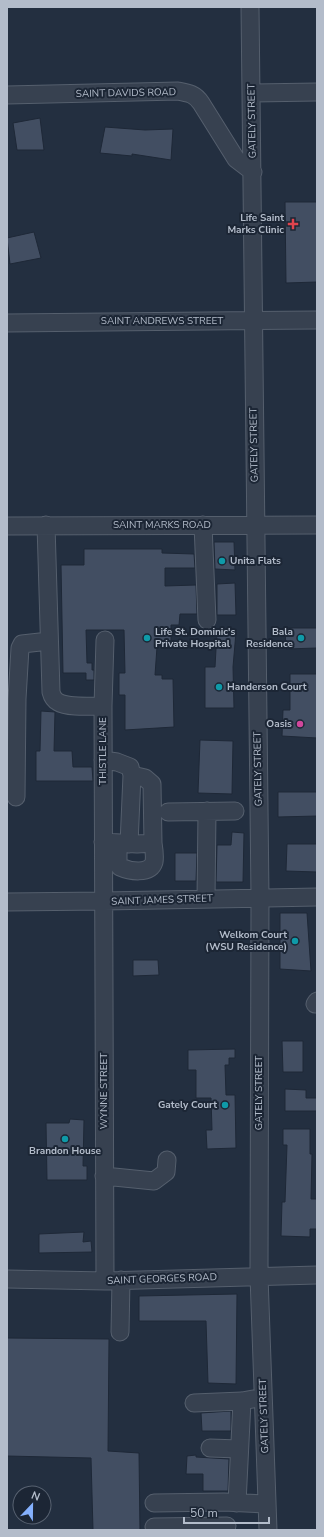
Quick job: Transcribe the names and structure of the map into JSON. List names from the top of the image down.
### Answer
{
  "streets": {
    "street": [
      "SAINT DAVIDS ROAD",
      "GATELY STREET",
      "SAINT ANDREWS STREET",
      "SAINT MARKS ROAD",
      "THISTLE LANE",
      "SAINT JAMES STREET",
      "WYNNE STREET",
      "SAINT GEORGES ROAD"
    ]
  },
  "crossings": [
    ["SAINT DAVIDS ROAD", "GATELY STREET"],
    ["GATELY STREET", "SAINT ANDREWS STREET"],
    ["GATELY STREET", "SAINT MARKS ROAD"],
    ["GATELY STREET", "SAINT JAMES STREET"],
    ["GATELY STREET", "SAINT GEORGES ROAD"],
    ["SAINT MARKS ROAD", "THISTLE LANE"],
    ["THISTLE LANE", "SAINT JAMES STREET"],
    ["THISTLE LANE", "WYNNE STREET"],
    ["SAINT JAMES STREET", "WYNNE STREET"],
    ["WYNNE STREET", "SAINT GEORGES ROAD"]
  ],
  "places": {
    "health": ["Life Saint Marks Clinic"],
    "other": [
      "Unita Flats",
      "Life St. Dominic's Private Hospital",
      "Bala Residence",
      "Handerson Court",
      "Oasis",
      "Welkom Court (WSU Residence)",
      "Gately Court",
      "Brandon House"
    ]
  },
  "scale_bar": "50 m",
  "north": "top"
}
